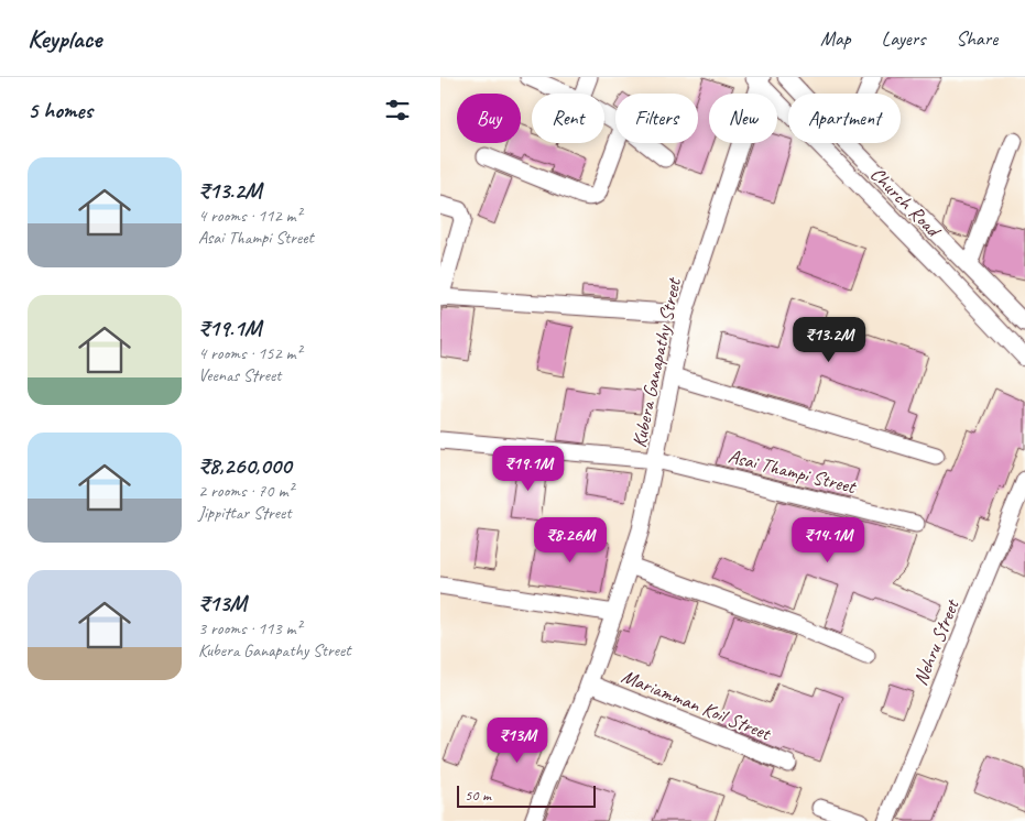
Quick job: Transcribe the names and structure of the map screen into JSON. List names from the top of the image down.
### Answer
{
  "streets": {
    "street": [
      "Church Road",
      "Kubera Ganapathy Street",
      "Asai Thampi Street",
      "Nehru Street",
      "Mariamman Koil Street"
    ]
  },
  "crossings": [
    ["Church Road", "Kubera Ganapathy Street"],
    ["Kubera Ganapathy Street", "Asai Thampi Street"],
    ["Kubera Ganapathy Street", "Mariamman Koil Street"]
  ],
  "scale_bar": "50 m",
  "page": {
    "header": "Keyplace",
    "nav": ["Map", "Layers", "Share"],
    "heading": "5 homes",
    "chip": [
      "Buy",
      "Rent",
      "Filters",
      "New",
      "Apartment"
    ],
    "list": [
      {
        "name": "₹13.2M",
        "note": "4 rooms · 112 m² · Asai Thampi Street"
      },
      {
        "name": "₹19.1M",
        "note": "4 rooms · 152 m² · Veenas Street"
      },
      {
        "name": "₹8,260,000",
        "note": "2 rooms · 70 m² · Jippittar Street"
      },
      {
        "name": "₹13M",
        "note": "3 rooms · 113 m² · Kubera Ganapathy Street"
      }
    ],
    "price": [
      "₹13.2M",
      "₹19.1M",
      "₹8.26M",
      "₹14.1M",
      "₹13M"
    ],
    "scale": "50 m"
  }
}
